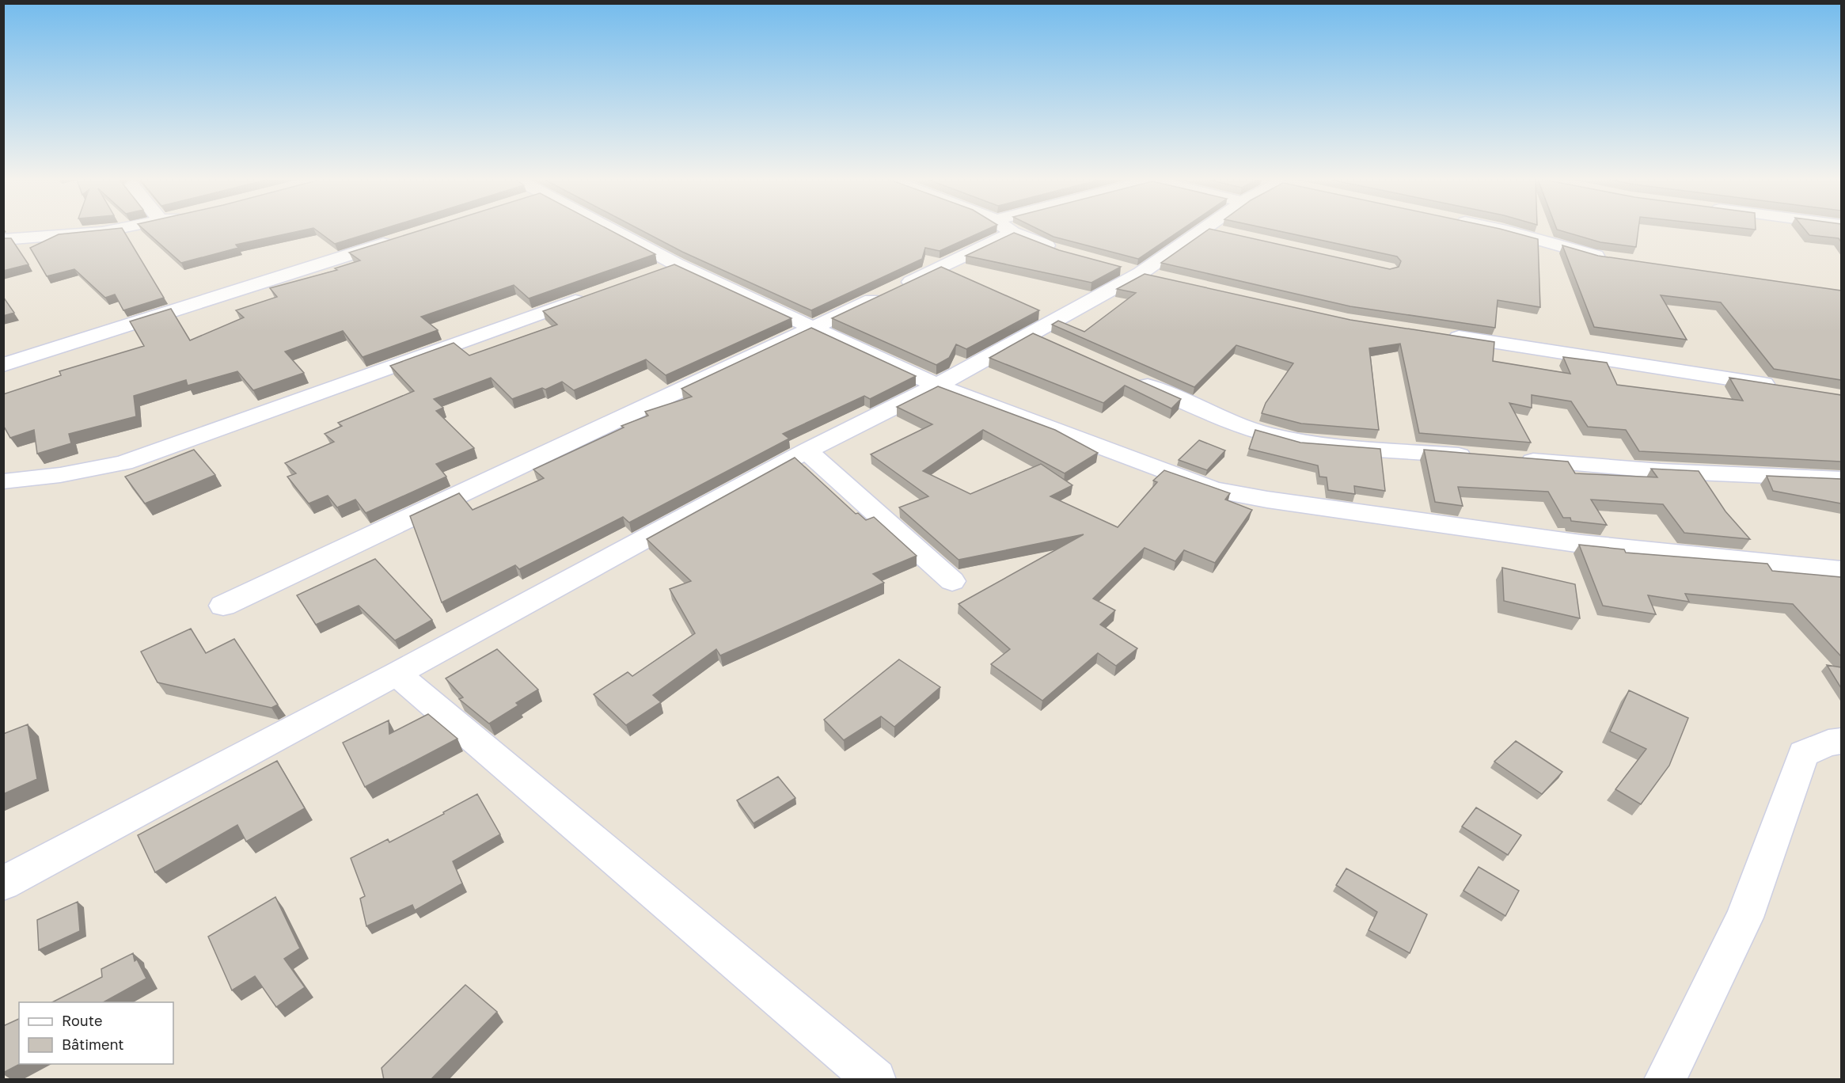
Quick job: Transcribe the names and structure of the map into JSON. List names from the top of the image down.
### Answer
{
  "legend": ["Route", "Bâtiment"]
}
